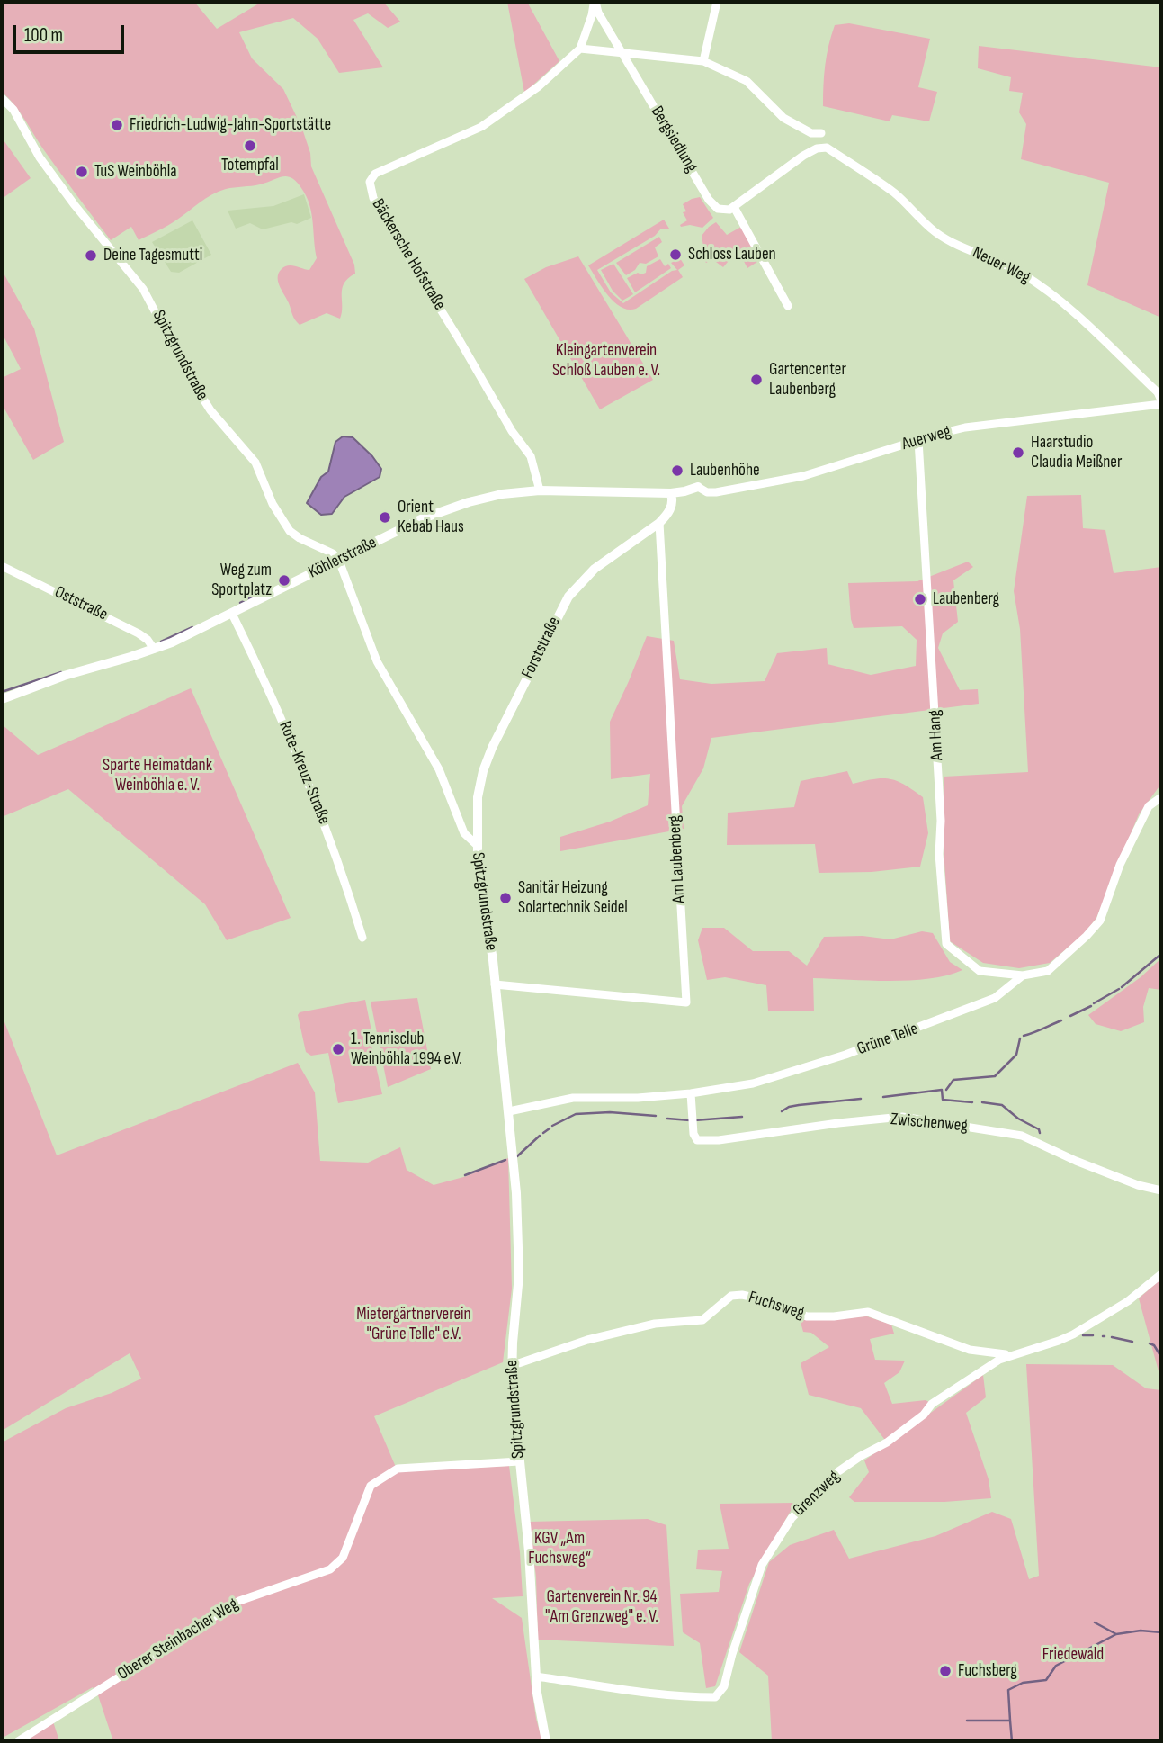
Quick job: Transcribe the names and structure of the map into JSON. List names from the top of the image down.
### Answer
{
  "streets": {
    "street": [
      "Bergsiedlung",
      "Bäckersche Hofstraße",
      "Neuer Weg",
      "Spitzgrundstraße",
      "Auerweg",
      "Köhlerstraße",
      "Oststraße",
      "Forststraße",
      "Am Hang",
      "Rote-Kreuz-Straße",
      "Am Laubenberg",
      "Grüne Telle",
      "Zwischenweg",
      "Fuchsweg",
      "Grenzweg",
      "Oberer Steinbacher Weg"
    ]
  },
  "crossings": [
    ["Bergsiedlung", "Neuer Weg"],
    ["Bäckersche Hofstraße", "Köhlerstraße"],
    ["Neuer Weg", "Auerweg"],
    ["Spitzgrundstraße", "Köhlerstraße"],
    ["Spitzgrundstraße", "Forststraße"],
    ["Spitzgrundstraße", "Am Laubenberg"],
    ["Spitzgrundstraße", "Grüne Telle"],
    ["Spitzgrundstraße", "Fuchsweg"],
    ["Spitzgrundstraße", "Grenzweg"],
    ["Spitzgrundstraße", "Oberer Steinbacher Weg"],
    ["Auerweg", "Köhlerstraße"],
    ["Auerweg", "Am Hang"],
    ["Köhlerstraße", "Oststraße"],
    ["Köhlerstraße", "Rote-Kreuz-Straße"],
    ["Forststraße", "Am Laubenberg"],
    ["Am Hang", "Grüne Telle"],
    ["Grüne Telle", "Zwischenweg"],
    ["Fuchsweg", "Grenzweg"]
  ],
  "parks": [
    "Kleingartenverein Schloß Lauben e. V.",
    "Sparte Heimatdank Weinböhla e. V.",
    "Mietergärtnerverein \"Grüne Telle\" e.V.",
    "KGV „Am Fuchsweg“",
    "Gartenverein Nr. 94 \"Am Grenzweg\" e. V.",
    "Friedewald"
  ],
  "places": [
    "Friedrich-Ludwig-Jahn-Sportstätte",
    "Totempfal",
    "TuS Weinböhla",
    "Schloss Lauben",
    "Deine Tagesmutti",
    "Gartencenter Laubenberg",
    "Haarstudio Claudia Meißner",
    "Laubenhöhe",
    "Orient Kebab Haus",
    "Weg zum Sportplatz",
    "Laubenberg",
    "Sanitär Heizung Solartechnik Seidel",
    "1. Tennisclub Weinböhla 1994 e.V.",
    "Fuchsberg"
  ],
  "scale_bar": "100 m"
}
